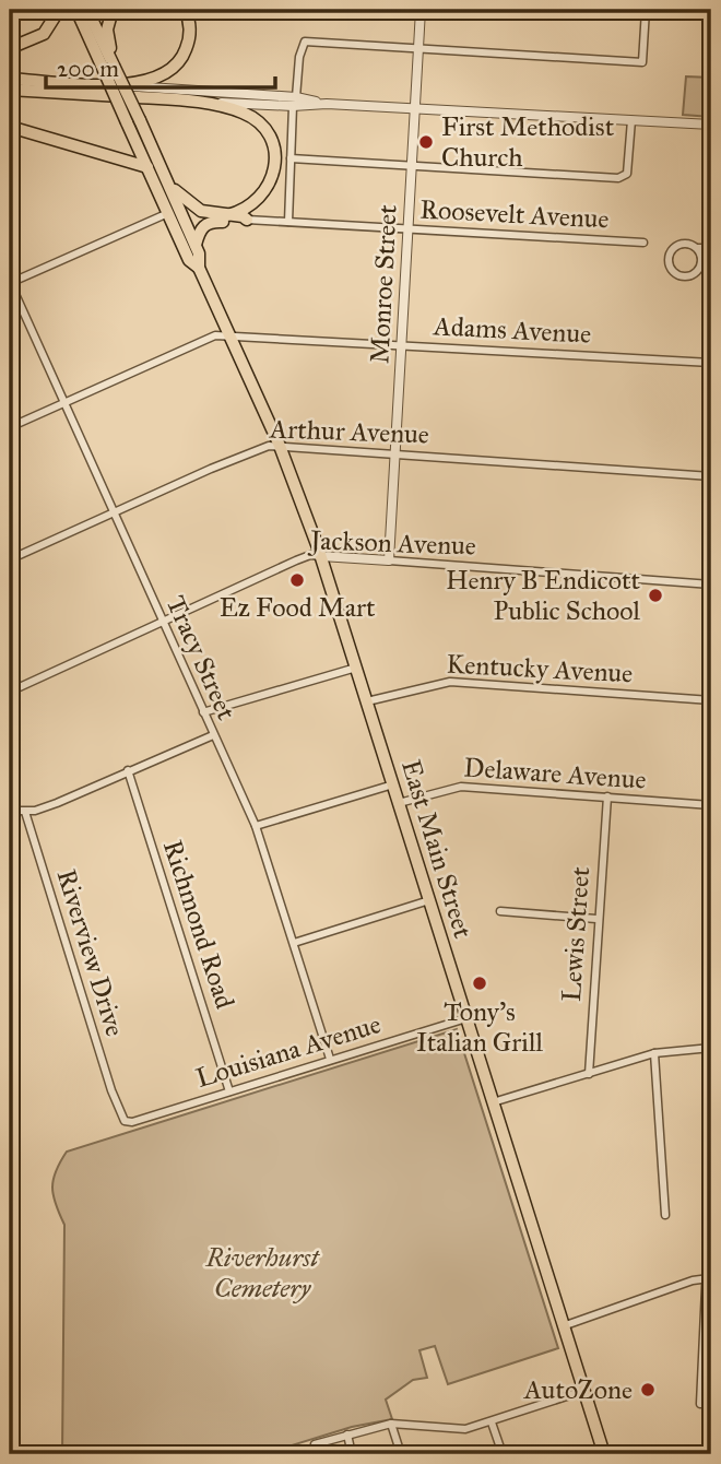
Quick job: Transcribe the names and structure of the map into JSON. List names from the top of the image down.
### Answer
{
  "streets": {
    "main road": ["East Main Street"],
    "street": [
      "Roosevelt Avenue",
      "Monroe Street",
      "Adams Avenue",
      "Arthur Avenue",
      "Jackson Avenue",
      "Tracy Street",
      "Kentucky Avenue",
      "Delaware Avenue",
      "Richmond Road",
      "Lewis Street",
      "Riverview Drive",
      "Louisiana Avenue"
    ]
  },
  "crossings": [
    ["Roosevelt Avenue", "Monroe Street"],
    ["Monroe Street", "Adams Avenue"],
    ["Monroe Street", "Arthur Avenue"],
    ["Monroe Street", "Jackson Avenue"],
    ["Adams Avenue", "Tracy Street"],
    ["Adams Avenue", "East Main Street"],
    ["Arthur Avenue", "Tracy Street"],
    ["Arthur Avenue", "East Main Street"],
    ["Jackson Avenue", "Tracy Street"],
    ["Jackson Avenue", "East Main Street"],
    ["Tracy Street", "Louisiana Avenue"],
    ["Kentucky Avenue", "East Main Street"],
    ["Delaware Avenue", "East Main Street"],
    ["Delaware Avenue", "Lewis Street"],
    ["East Main Street", "Louisiana Avenue"],
    ["Richmond Road", "Louisiana Avenue"],
    ["Riverview Drive", "Louisiana Avenue"]
  ],
  "parks": ["Riverhurst Cemetery"],
  "places": [
    "First Methodist Church",
    "Ez Food Mart",
    "Henry B Endicott Public School",
    "Tony’s Italian Grill",
    "AutoZone"
  ],
  "scale_bar": "200 m"
}
